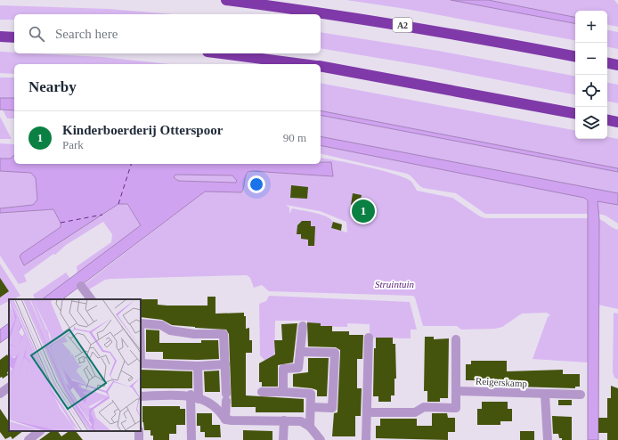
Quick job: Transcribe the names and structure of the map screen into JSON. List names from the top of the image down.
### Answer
{
  "streets": {
    "highway": ["A2"],
    "street": ["Reigerskamp"]
  },
  "parks": ["Struintuin"],
  "page": {
    "map_buttons": ["+", "−"],
    "search": "Search here",
    "heading": "Nearby",
    "list": [
      {
        "mark": "1",
        "name": "Kinderboerderij Otterspoor",
        "note": "Park",
        "value": "90 m"
      }
    ],
    "pins": "1"
  }
}
